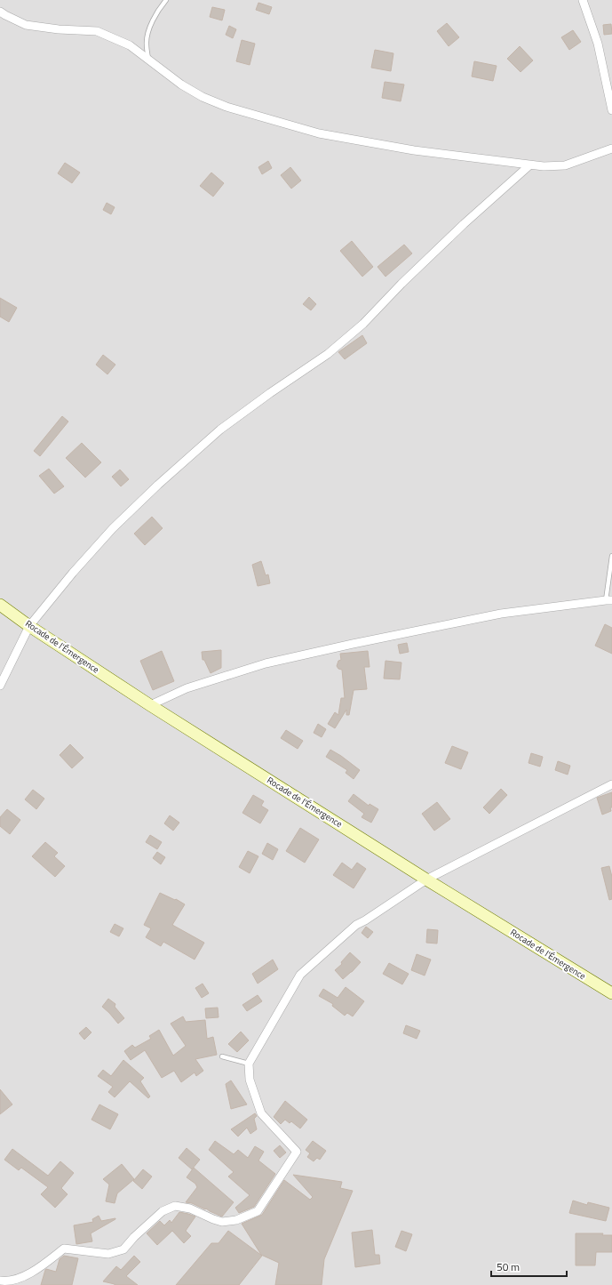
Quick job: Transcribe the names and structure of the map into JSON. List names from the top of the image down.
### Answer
{
  "streets": {
    "street": ["Rocade de l'Émergence"]
  },
  "scale_bar": "50 m"
}
